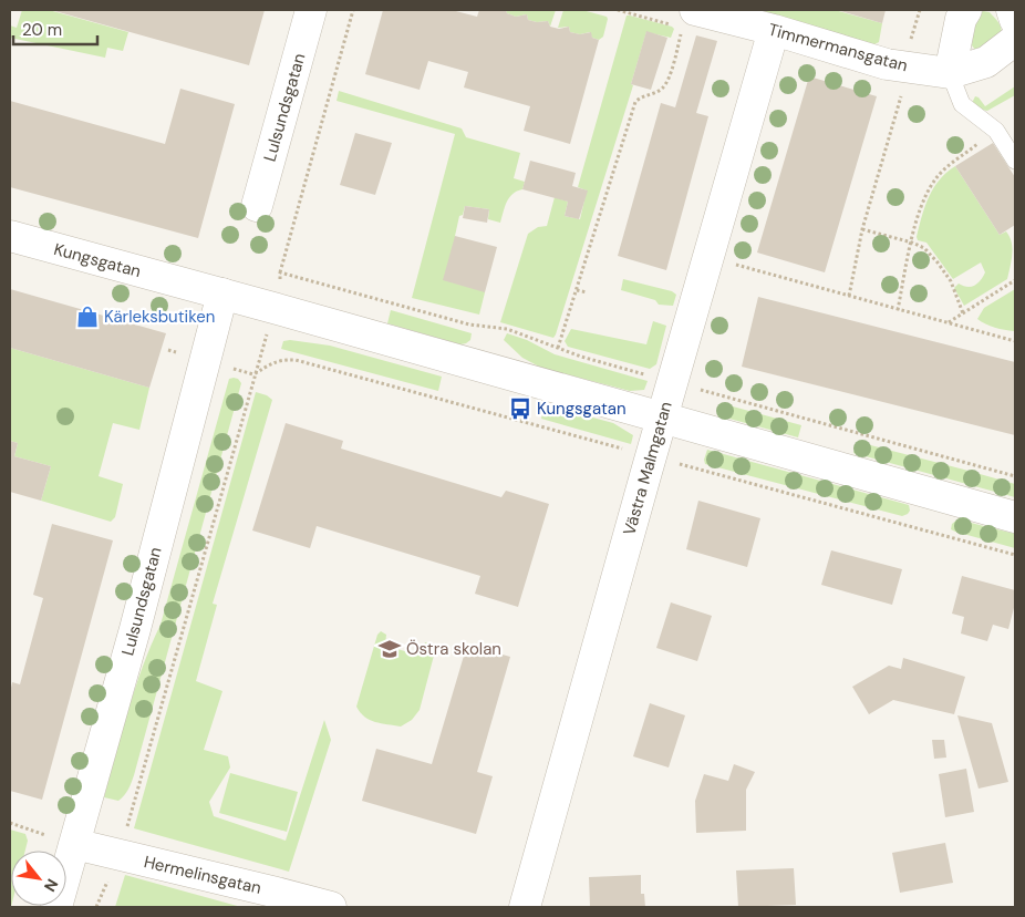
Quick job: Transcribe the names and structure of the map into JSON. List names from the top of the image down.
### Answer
{
  "streets": {
    "street": [
      "Timmermansgatan",
      "Lulsundsgatan",
      "Kungsgatan",
      "Västra Malmgatan",
      "Hermelinsgatan"
    ]
  },
  "crossings": [
    ["Timmermansgatan", "Västra Malmgatan"],
    ["Lulsundsgatan", "Kungsgatan"],
    ["Lulsundsgatan", "Hermelinsgatan"],
    ["Kungsgatan", "Västra Malmgatan"]
  ],
  "places": {
    "shop": ["Kärleksbutiken"],
    "bus stop": ["Kungsgatan"],
    "school or university": ["Östra skolan"]
  },
  "scale_bar": "20 m",
  "north": "bottom right"
}
